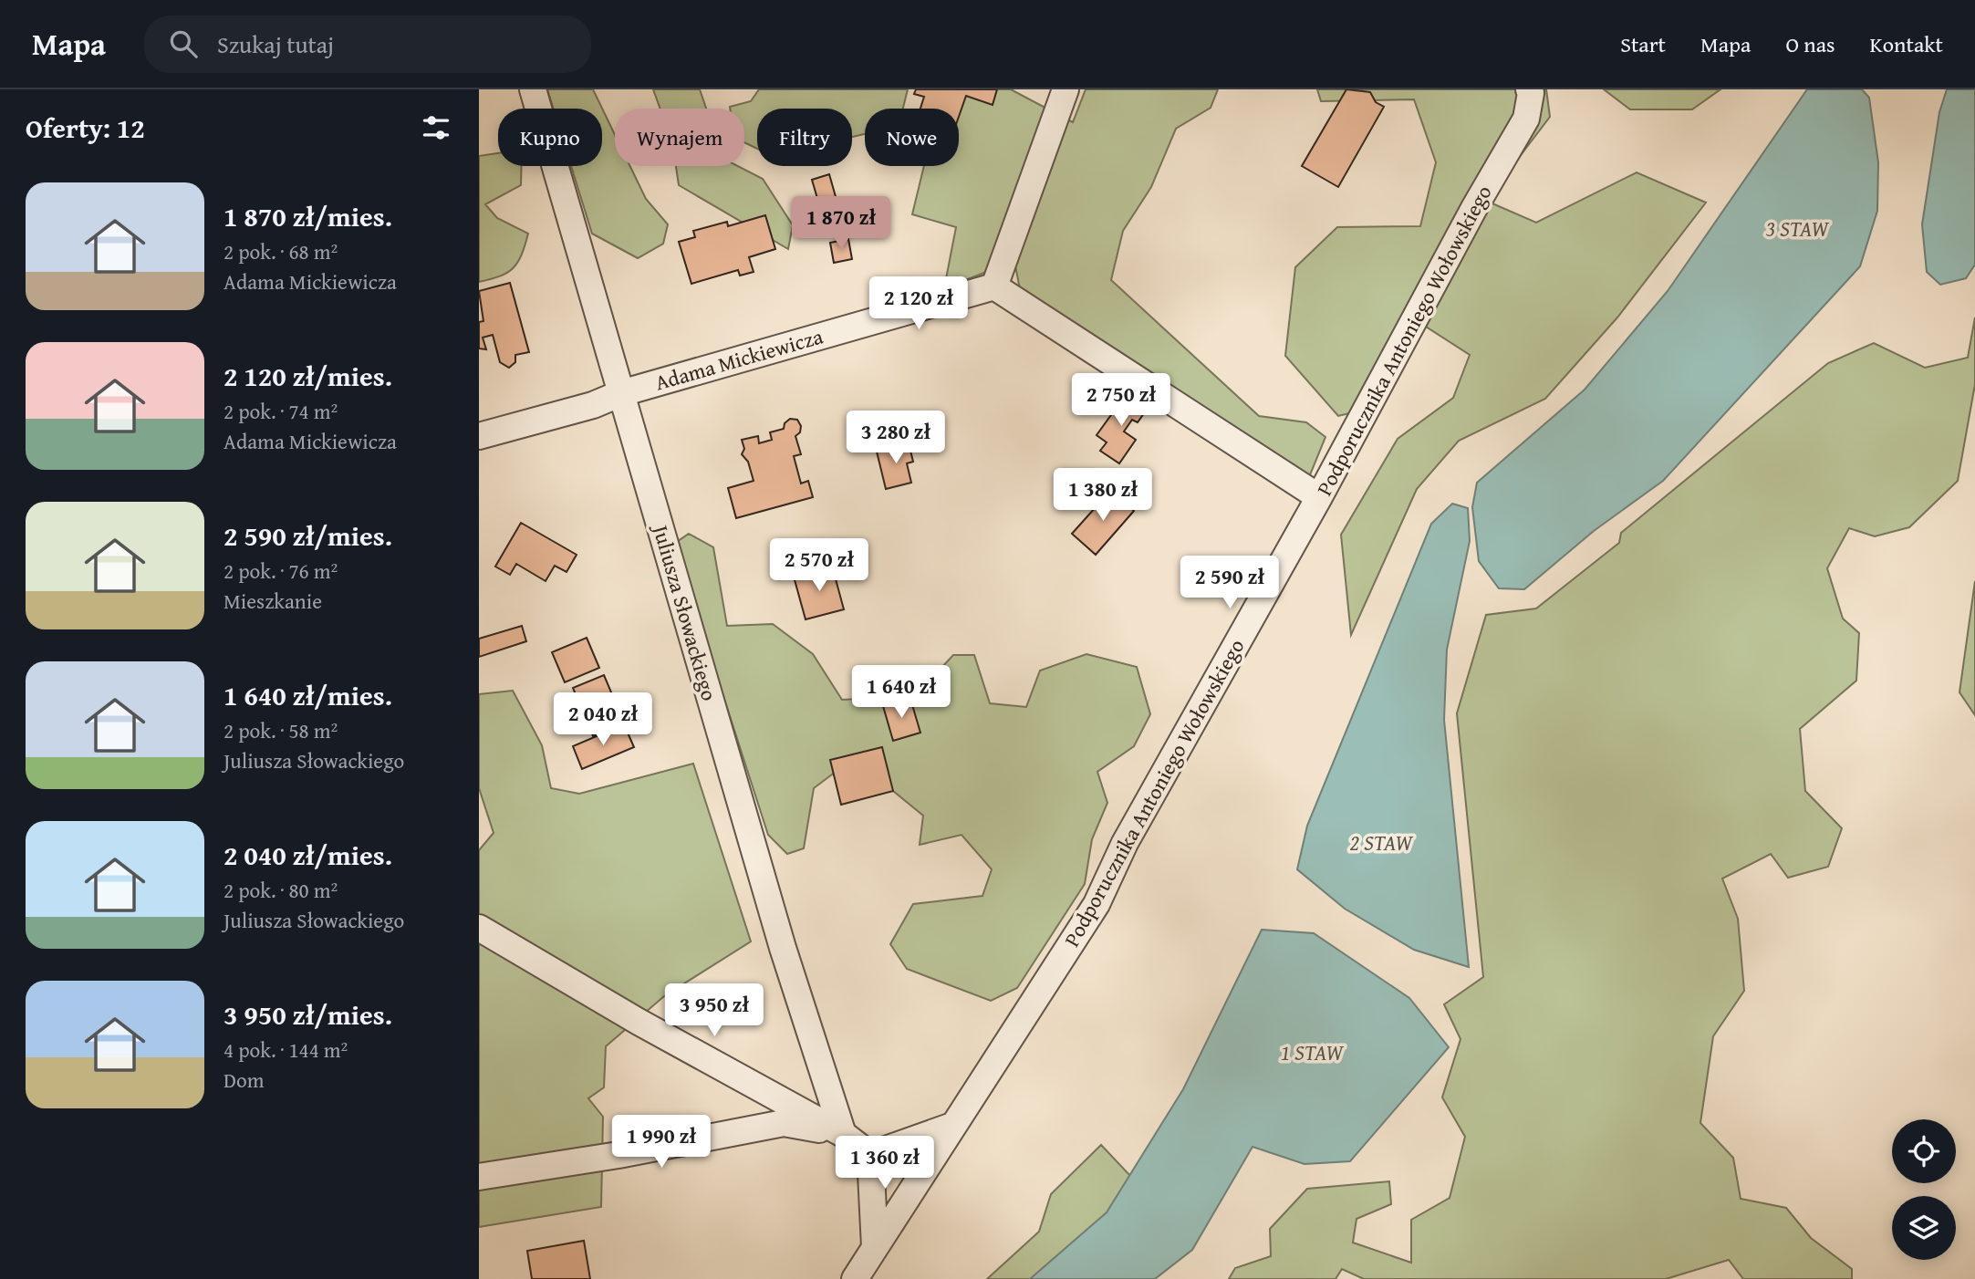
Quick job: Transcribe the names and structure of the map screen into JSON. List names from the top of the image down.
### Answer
{
  "streets": {
    "street": ["Podporucznika Antoniego Wołowskiego", "Adama Mickiewicza", "Juliusza Słowackiego"]
  },
  "crossings": [
    ["Adama Mickiewicza", "Juliusza Słowackiego"]
  ],
  "water": ["3 STAW", "2 STAW", "1 STAW"],
  "page": {
    "header": "Mapa",
    "search": "Szukaj tutaj",
    "nav": [
      "Start",
      "Mapa",
      "O nas",
      "Kontakt"
    ],
    "heading": "Oferty: 12",
    "chip": [
      "Kupno",
      "Wynajem",
      "Filtry",
      "Nowe"
    ],
    "list": [
      {
        "name": "1 870 zł/mies.",
        "note": "2 pok. · 68 m² · Adama Mickiewicza"
      },
      {
        "name": "2 120 zł/mies.",
        "note": "2 pok. · 74 m² · Adama Mickiewicza"
      },
      {
        "name": "2 590 zł/mies.",
        "note": "2 pok. · 76 m² · Mieszkanie"
      },
      {
        "name": "1 640 zł/mies.",
        "note": "2 pok. · 58 m² · Juliusza Słowackiego"
      },
      {
        "name": "2 040 zł/mies.",
        "note": "2 pok. · 80 m² · Juliusza Słowackiego"
      },
      {
        "name": "3 950 zł/mies.",
        "note": "4 pok. · 144 m² · Dom"
      }
    ],
    "price": [
      "1 870 zł",
      "2 120 zł",
      "2 750 zł",
      "3 280 zł",
      "1 380 zł",
      "2 570 zł",
      "2 590 zł",
      "1 640 zł",
      "2 040 zł",
      "3 950 zł",
      "1 990 zł",
      "1 360 zł"
    ]
  }
}
